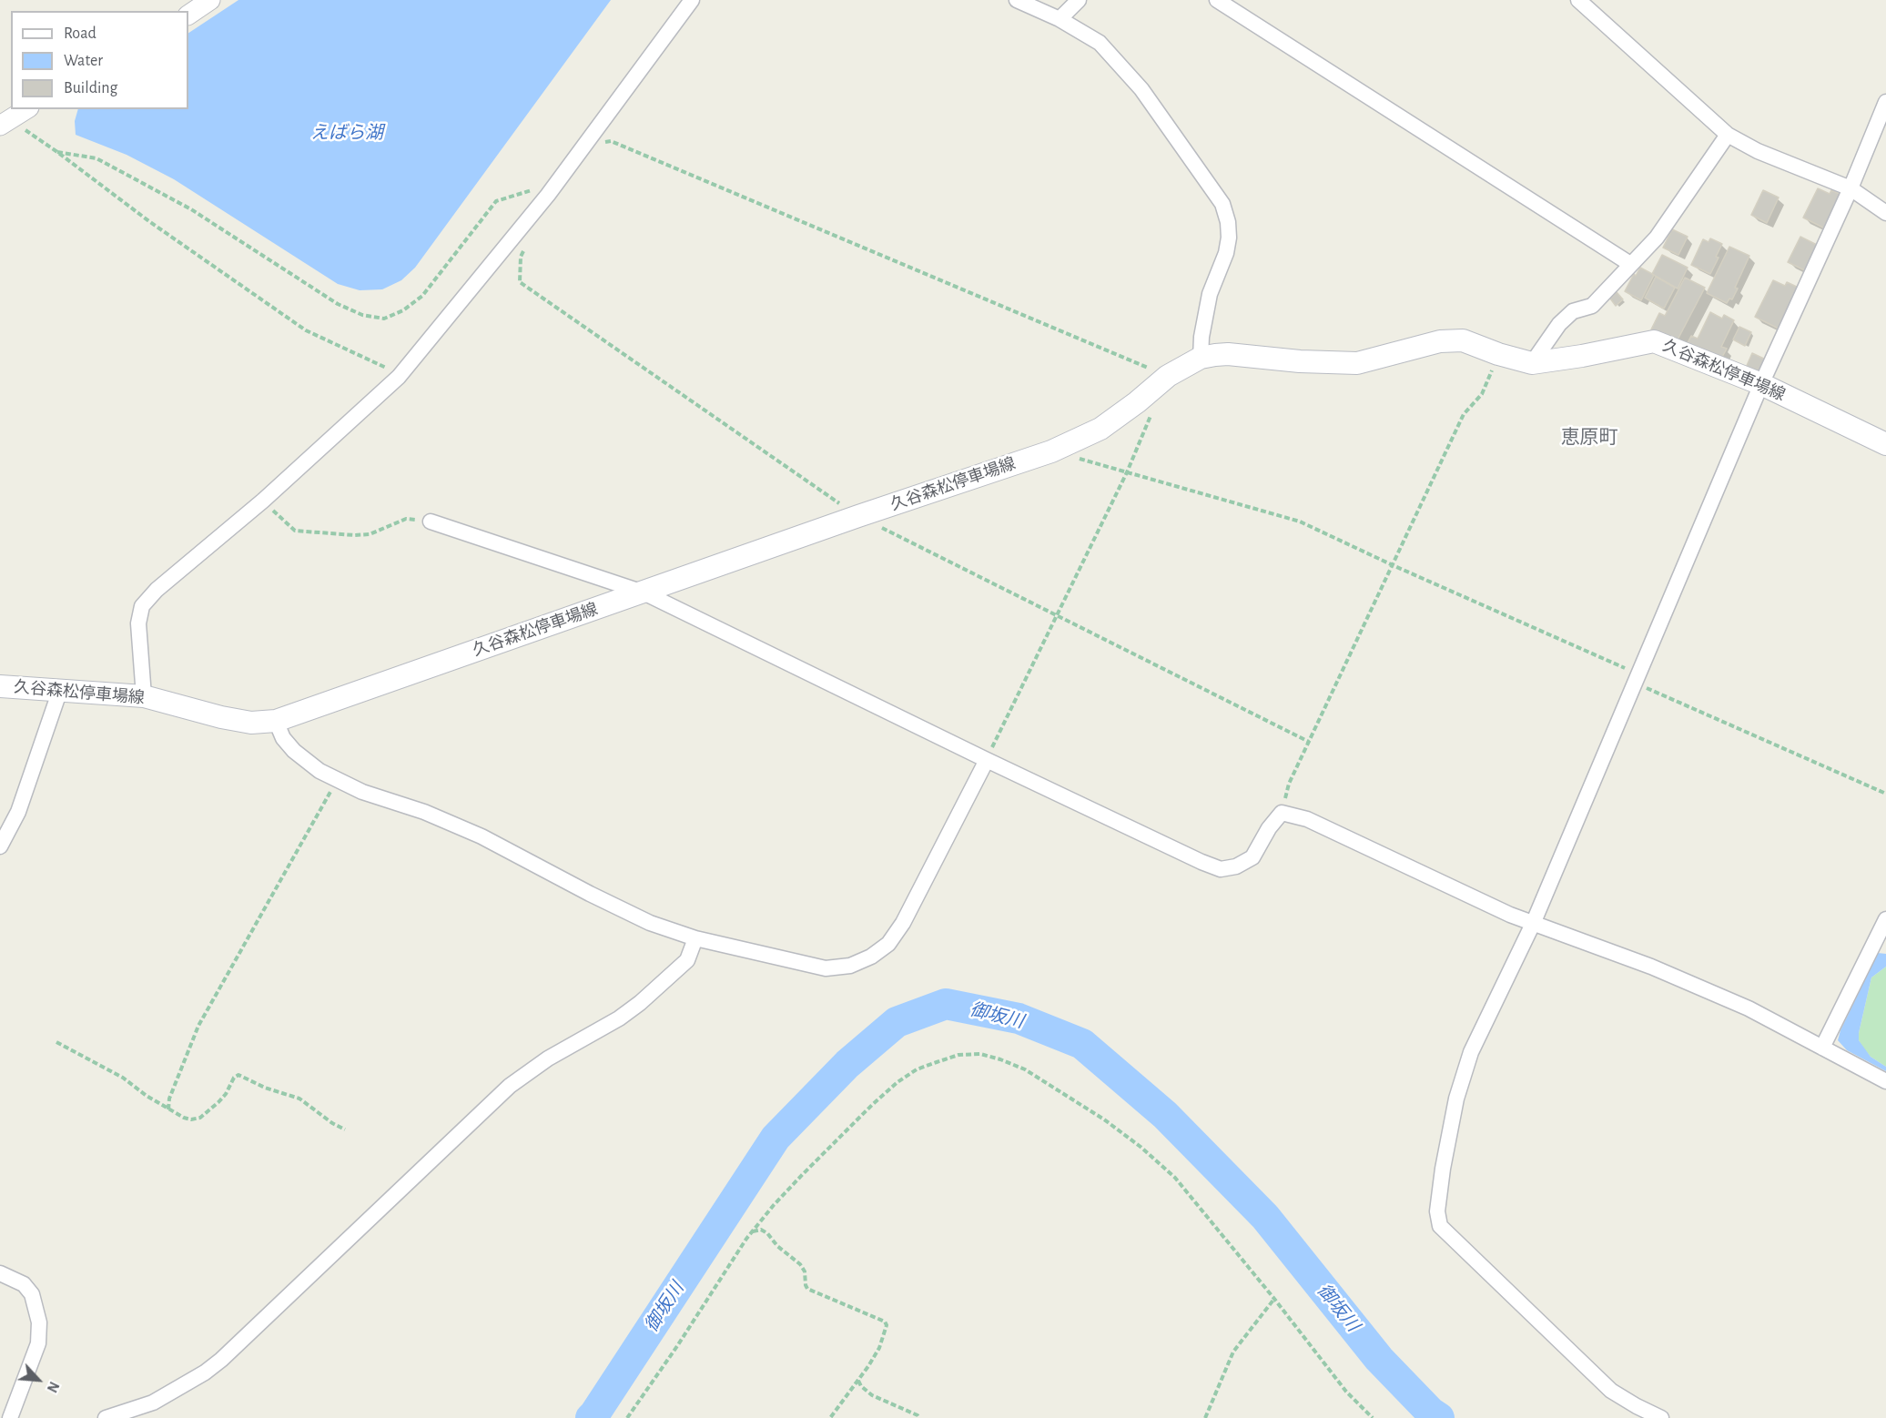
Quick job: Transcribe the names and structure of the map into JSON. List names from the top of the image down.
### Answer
{
  "streets": {
    "main road": ["久谷森松停車場線"]
  },
  "districts": ["恵原町"],
  "water": ["えばら湖", "御坂川"],
  "legend": ["Road", "Water", "Building"],
  "north": "bottom right"
}
